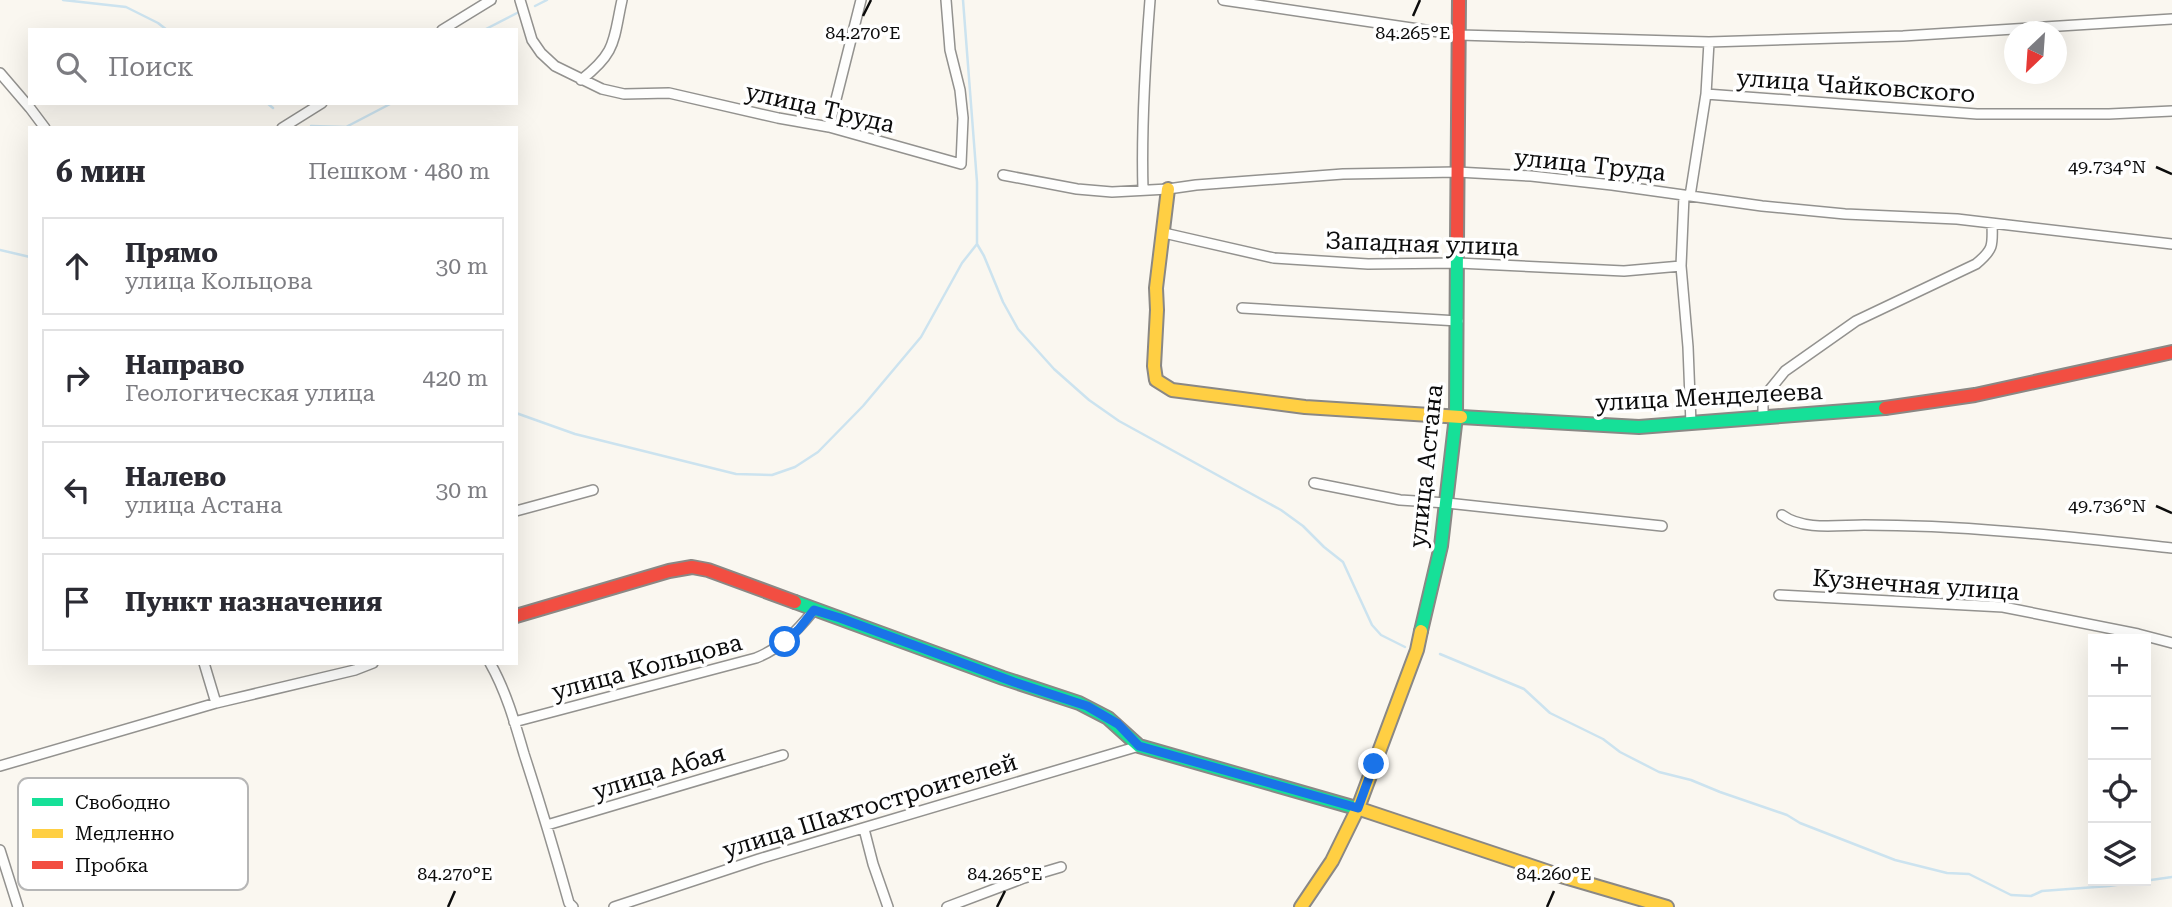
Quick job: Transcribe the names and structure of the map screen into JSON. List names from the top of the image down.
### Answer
{
  "streets": {
    "street": [
      "улица Чайковского",
      "улица Труда",
      "Западная улица",
      "улица Менделеева",
      "улица Астана",
      "Кузнечная улица",
      "улица Кольцова",
      "улица Абая",
      "улица Шахтостроителей"
    ]
  },
  "crossings": [
    ["улица Труда", "улица Астана"],
    ["Западная улица", "улица Менделеева"],
    ["Западная улица", "улица Астана"],
    ["улица Менделеева", "улица Астана"]
  ],
  "legend": ["Свободно", "Медленно", "Пробка"],
  "north": "bottom left",
  "page": {
    "search": "Поиск",
    "heading": ["6 мин", "Пешком · 480 m"],
    "list": [
      ["Прямо", "улица Кольцова", "30 m"],
      ["Направо", "Геологическая улица", "420 m"],
      ["Налево", "улица Астана", "30 m"],
      "Пункт назначения"
    ],
    "map_buttons": ["+", "−"]
  },
  "coordinates": [
    "84.270°E",
    "84.265°E",
    "49.734°N",
    "49.736°N",
    "84.260°E"
  ]
}
